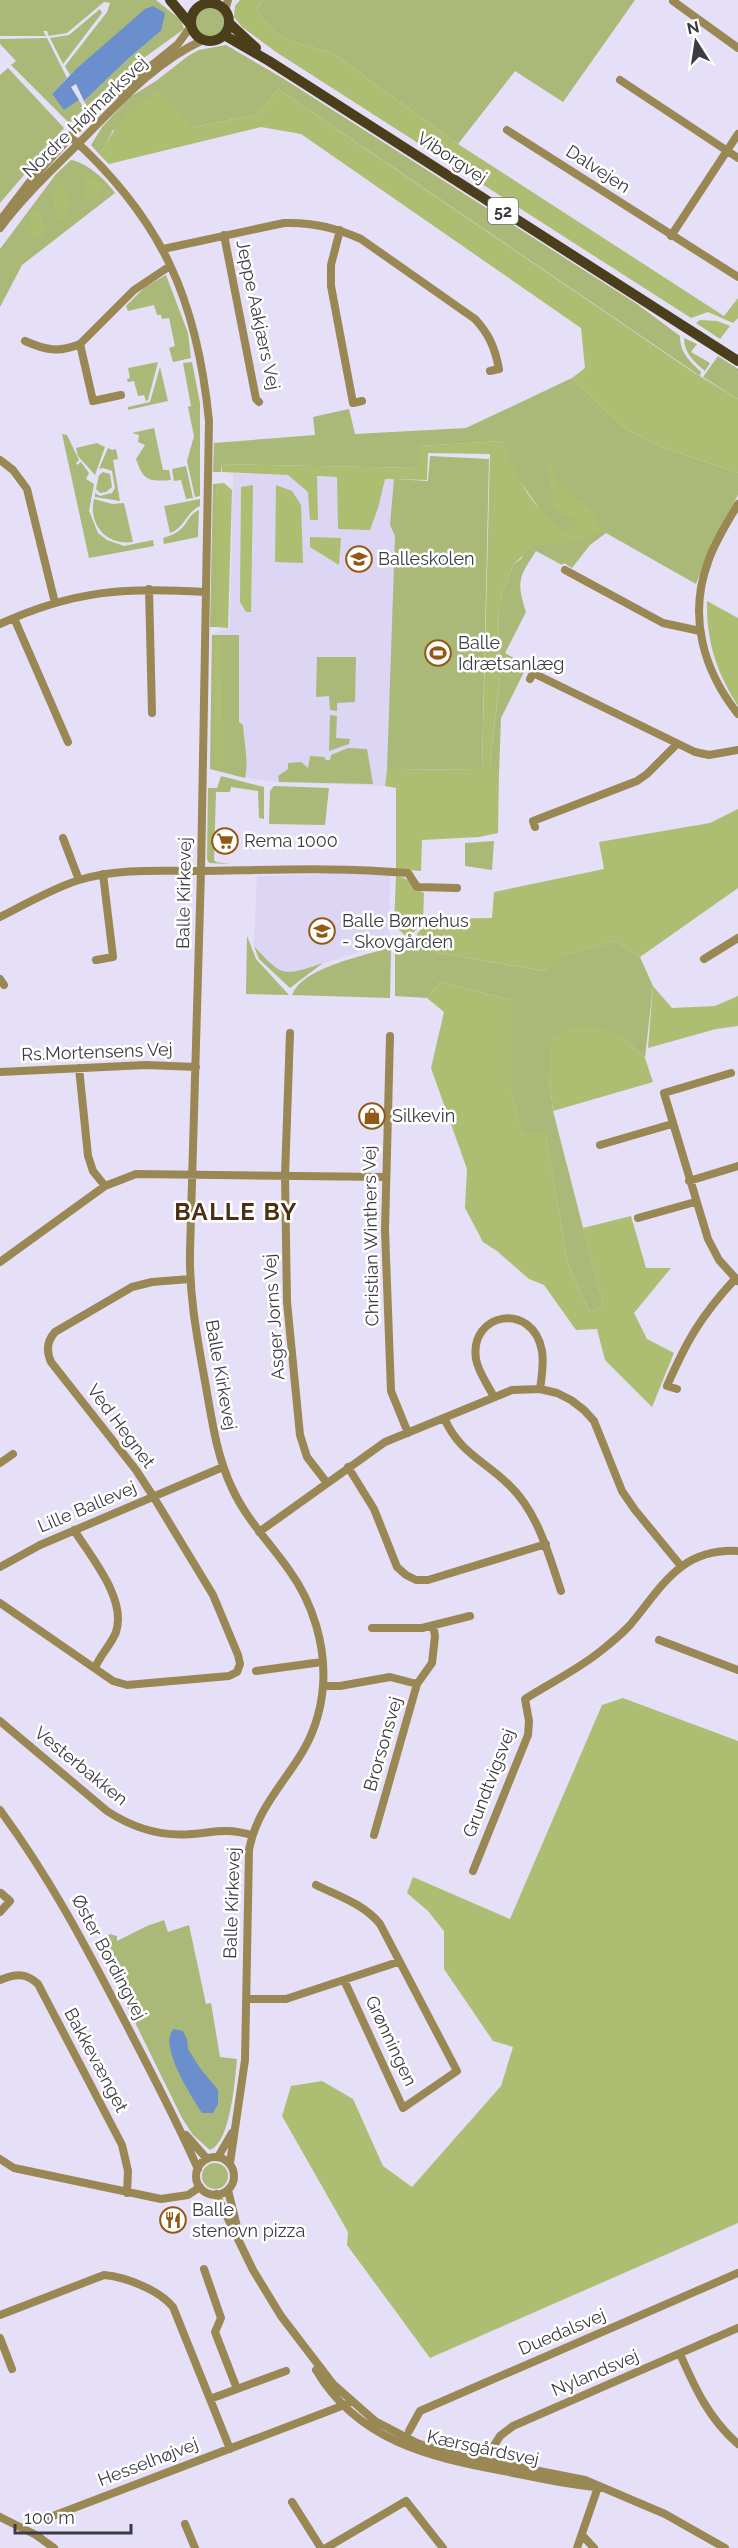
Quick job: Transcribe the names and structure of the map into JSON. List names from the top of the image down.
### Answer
{
  "streets": {
    "main road": ["Viborgvej", "52"],
    "street": [
      "Nordre Højmarksvej",
      "Dalvejen",
      "Jeppe Aakjærs Vej",
      "Balle Kirkevej",
      "Rs.Mortensens Vej",
      "Christian Winthers Vej",
      "Asger Jorns Vej",
      "Ved Hegnet",
      "Lille Ballevej",
      "Brorsonsvej",
      "Vesterbakken",
      "Grundtvigsvej",
      "Øster Bordingvej",
      "Grønningen",
      "Bakkevænget",
      "Duedalsvej",
      "Nylandsvej",
      "Kærsgårdsvej",
      "Hesselhøjvej"
    ]
  },
  "crossings": [
    ["Nordre Højmarksvej", "Viborgvej"],
    ["Nordre Højmarksvej", "Balle Kirkevej"],
    ["Jeppe Aakjærs Vej", "Balle Kirkevej"],
    ["Balle Kirkevej", "Rs.Mortensens Vej"],
    ["Balle Kirkevej", "Ved Hegnet"],
    ["Balle Kirkevej", "Lille Ballevej"],
    ["Balle Kirkevej", "Brorsonsvej"],
    ["Balle Kirkevej", "Vesterbakken"],
    ["Balle Kirkevej", "Øster Bordingvej"],
    ["Balle Kirkevej", "Grønningen"],
    ["Balle Kirkevej", "Kærsgårdsvej"],
    ["Ved Hegnet", "Lille Ballevej"],
    ["Øster Bordingvej", "Kærsgårdsvej"],
    ["Nylandsvej", "Kærsgårdsvej"],
    ["Kærsgårdsvej", "Hesselhøjvej"]
  ],
  "districts": ["BALLE BY"],
  "places": {
    "school or university": ["Balleskolen", "Balle Børnehus - Skovgården"],
    "sports": ["Balle Idrætsanlæg"],
    "supermarket": ["Rema 1000"],
    "shop": ["Silkevin"],
    "restaurant": ["Balle stenovn pizza"]
  },
  "scale_bar": "100 m",
  "north": "top"
}
